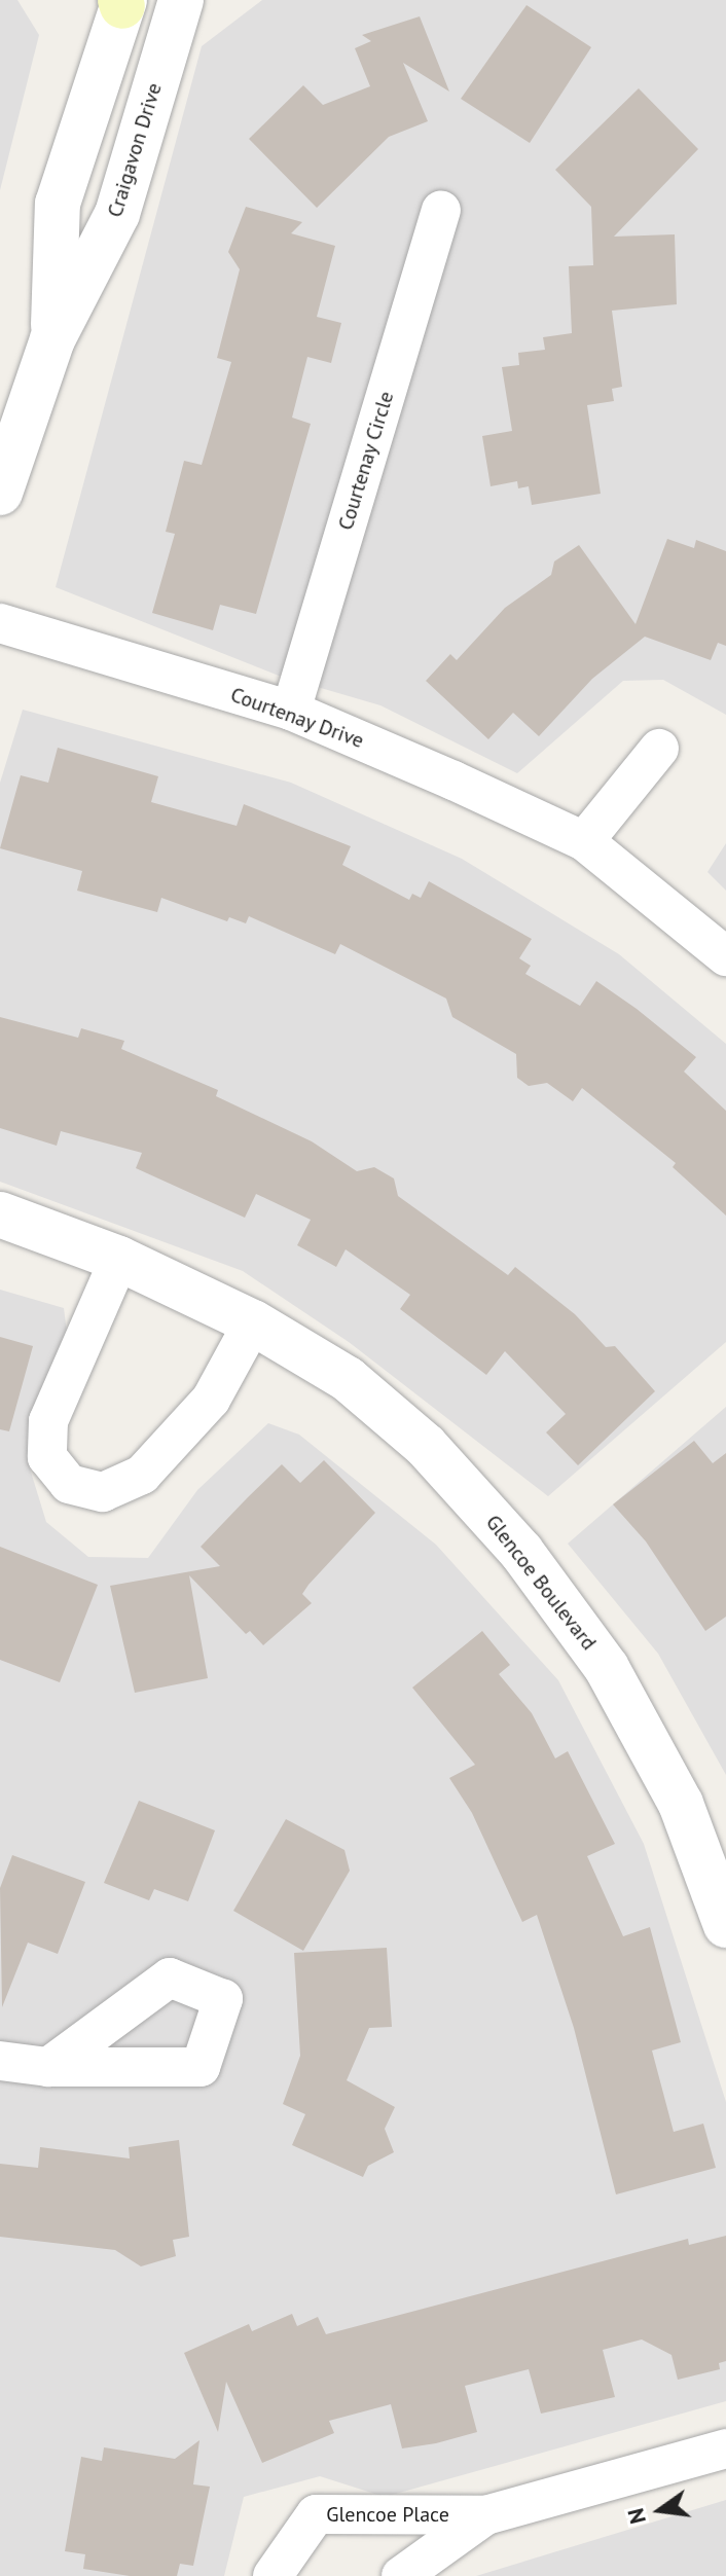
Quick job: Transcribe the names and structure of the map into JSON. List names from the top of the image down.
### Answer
{
  "streets": {
    "street": [
      "Craigavon Drive",
      "Courtenay Circle",
      "Courtenay Drive",
      "Glencoe Boulevard",
      "Glencoe Place"
    ]
  },
  "crossings": [
    ["Courtenay Circle", "Courtenay Drive"]
  ],
  "north": "left"
}
